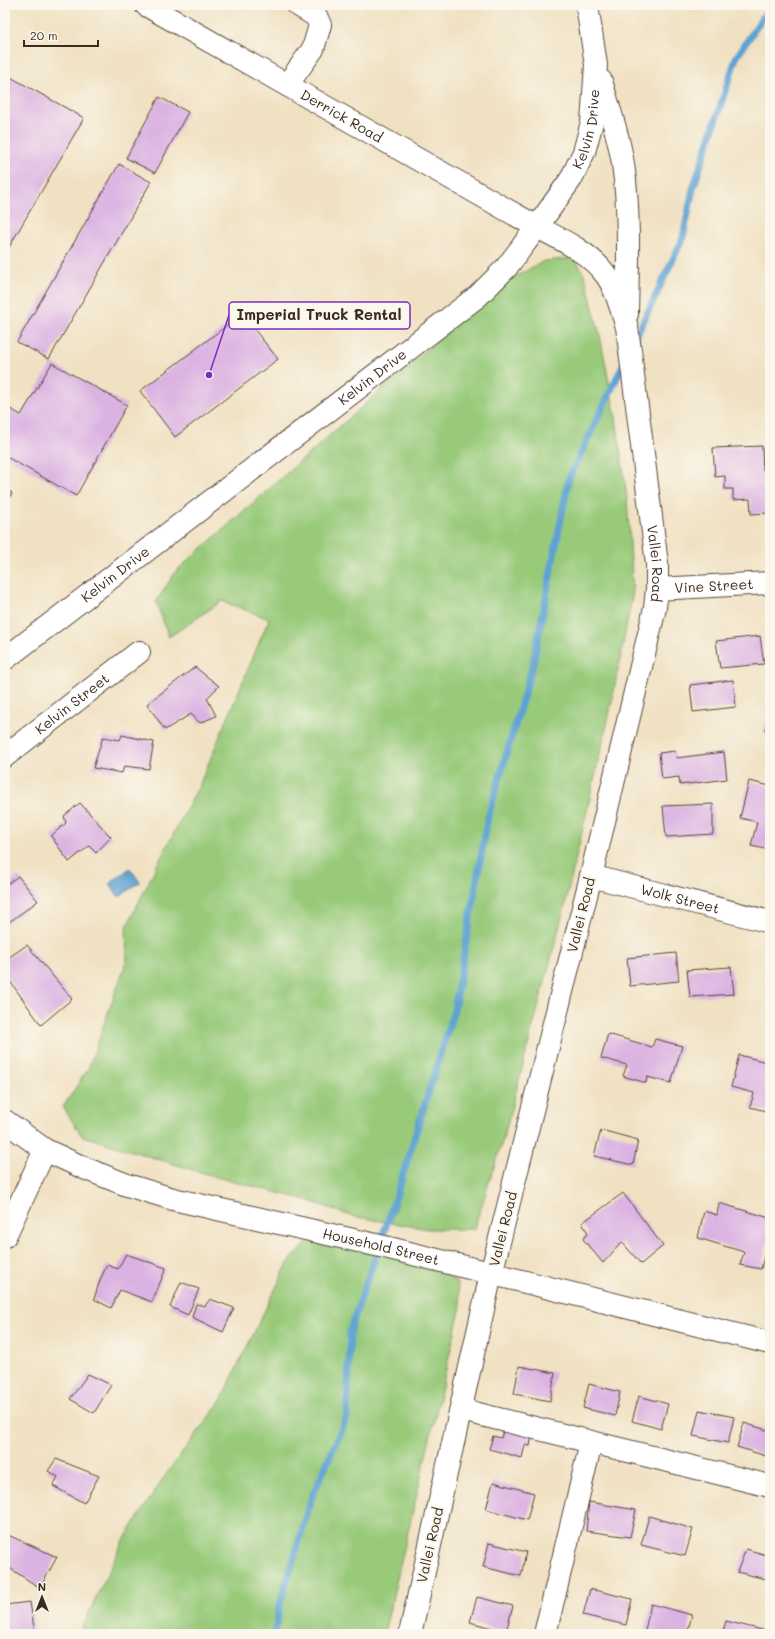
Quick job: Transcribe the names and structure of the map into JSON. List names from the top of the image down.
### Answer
{
  "streets": {
    "street": [
      "Derrick Road",
      "Kelvin Drive",
      "Vallei Road",
      "Vine Street",
      "Kelvin Street",
      "Wolk Street",
      "Household Street"
    ]
  },
  "crossings": [
    ["Derrick Road", "Kelvin Drive"],
    ["Derrick Road", "Vallei Road"],
    ["Kelvin Drive", "Vallei Road"],
    ["Vallei Road", "Vine Street"],
    ["Vallei Road", "Wolk Street"],
    ["Vallei Road", "Household Street"]
  ],
  "places": ["Imperial Truck Rental"],
  "scale_bar": "20 m",
  "north": "top"
}
